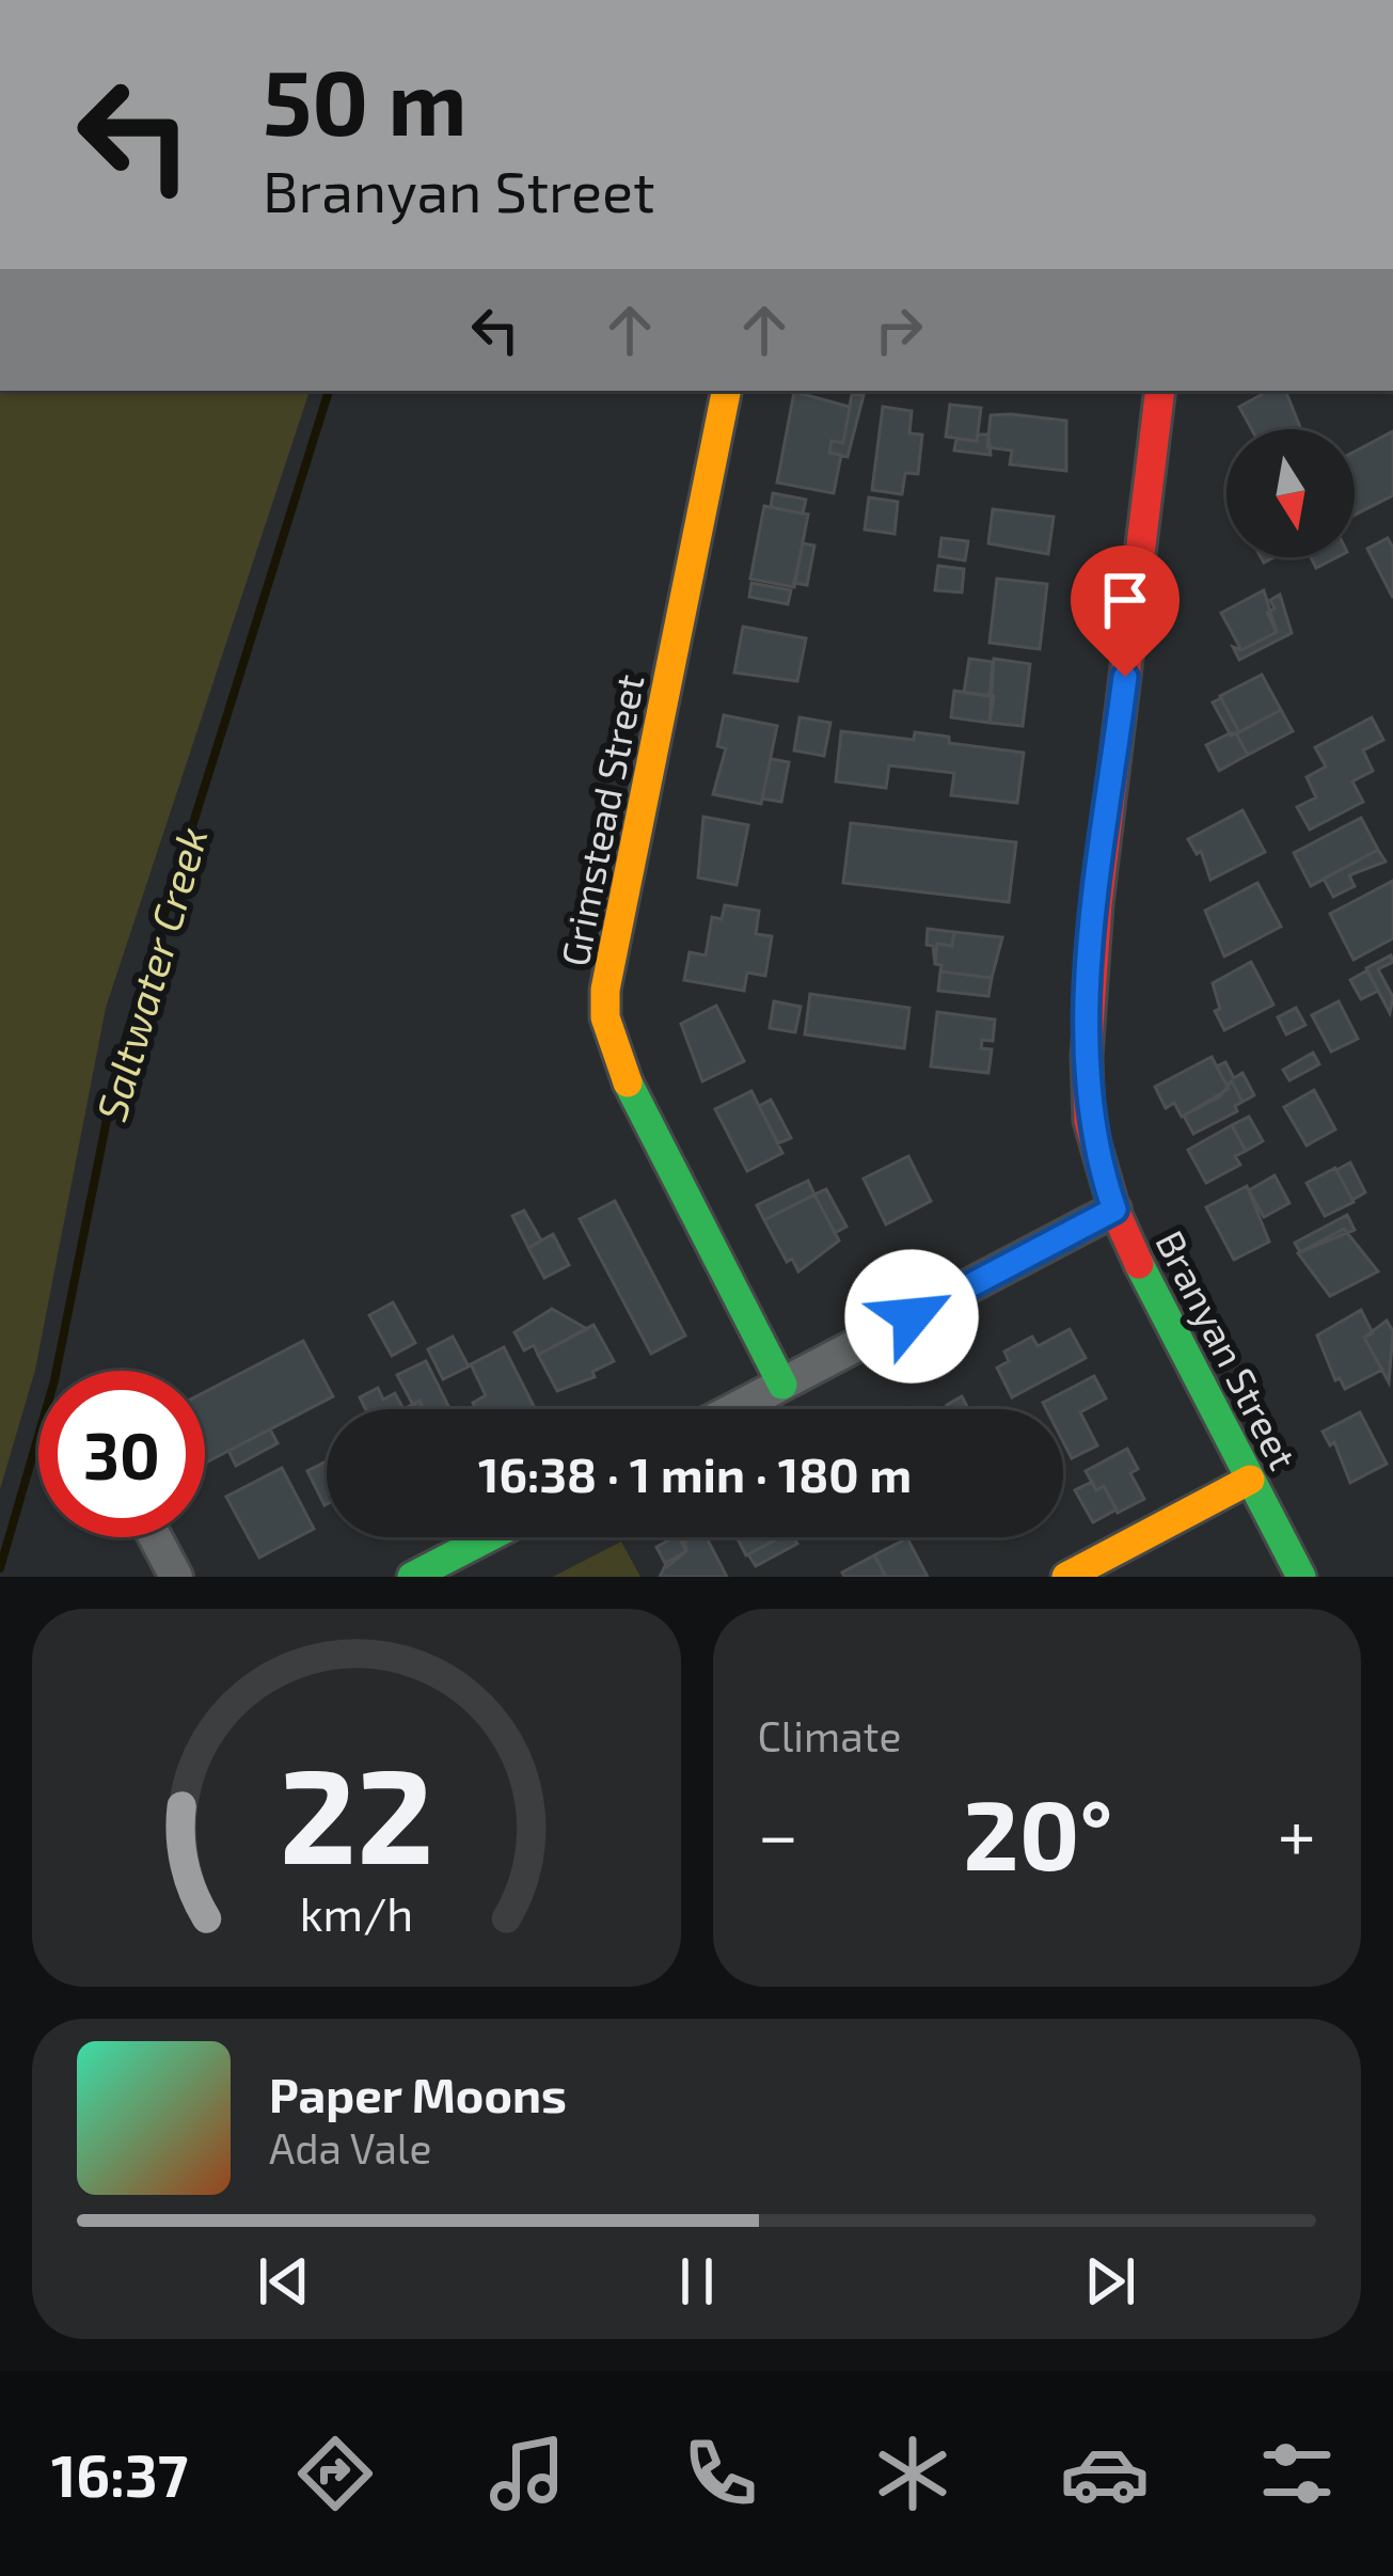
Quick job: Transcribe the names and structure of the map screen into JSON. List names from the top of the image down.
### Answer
{
  "streets": {
    "street": ["Grimstead Street", "Branyan Street"]
  },
  "water": ["Saltwater Creek"],
  "north": "bottom",
  "page": {
    "turn": ["50 m", "Branyan Street"],
    "limit": "30",
    "trip": "16:38 · 1 min · 180 m",
    "tile": "Climate",
    "heat": ["−", "20°", "+"],
    "song": ["Paper Moons", "Ada Vale"],
    "tabs": "16:37",
    "gauge": ["22", "km/h"]
  }
}
